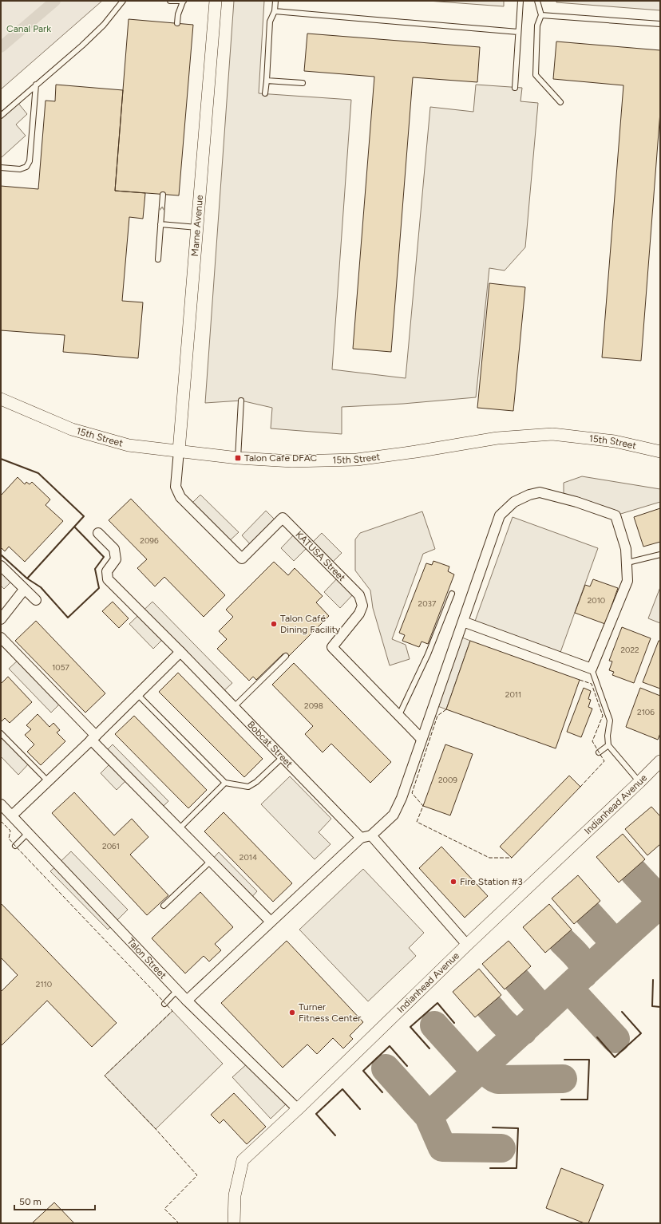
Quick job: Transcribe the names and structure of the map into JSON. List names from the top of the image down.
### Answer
{
  "streets": {
    "street": [
      "Marne Avenue",
      "15th Street",
      "KATUSA Street",
      "Bobcat Street",
      "Indianhead Avenue",
      "Talon Street"
    ]
  },
  "crossings": [
    ["Marne Avenue", "15th Street"],
    ["Marne Avenue", "KATUSA Street"],
    ["15th Street", "KATUSA Street"],
    ["Indianhead Avenue", "Talon Street"]
  ],
  "parks": ["Canal Park"],
  "places": {
    "transit": ["Talon Cafe DFAC"],
    "other": ["Talon Café Dining Facility", "Fire Station #3", "Turner Fitness Center"]
  },
  "house_numbers": [
    "2096",
    "2010",
    "2037",
    "2022",
    "1057",
    "2011",
    "2098",
    "2106",
    "2009",
    "2061",
    "2014",
    "2110"
  ],
  "scale_bar": "50 m"
}
